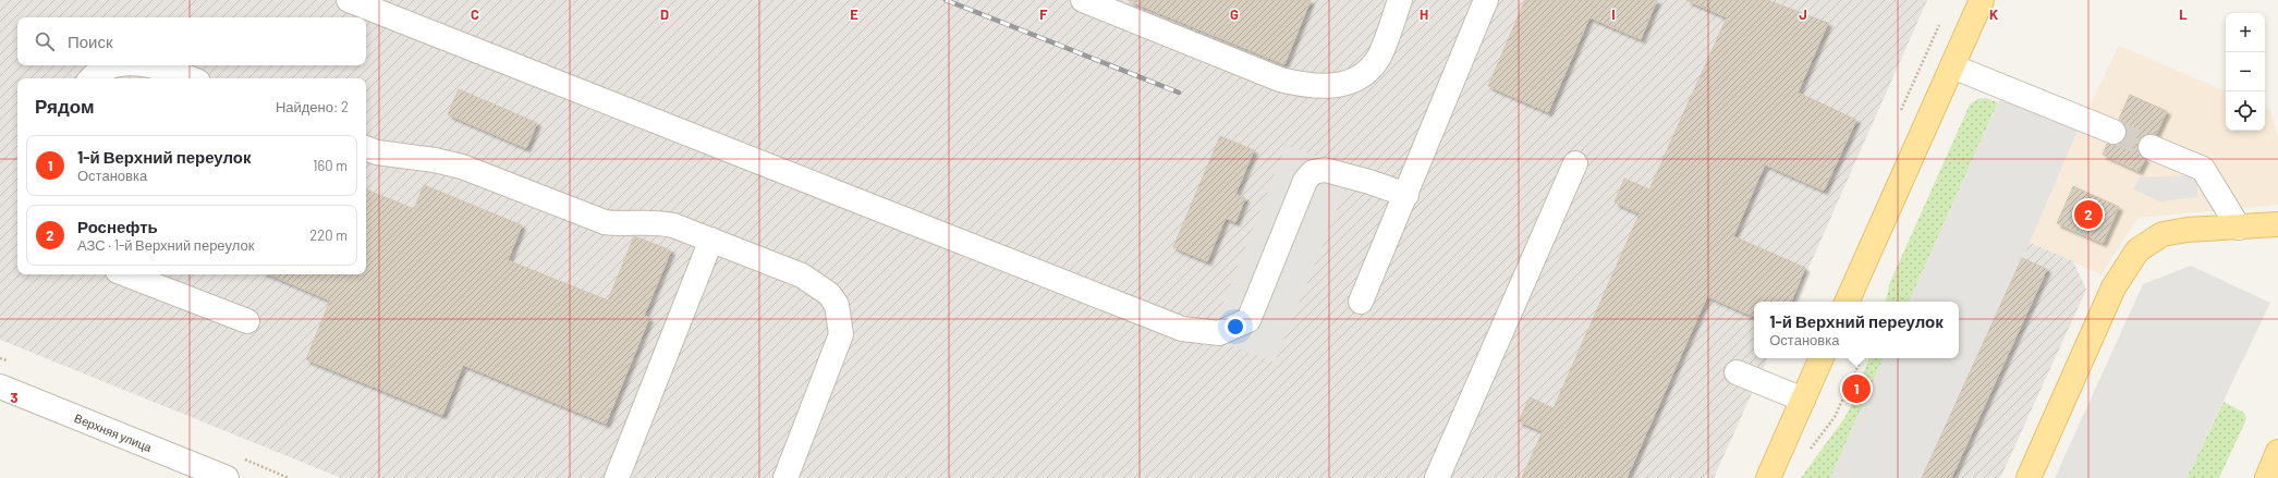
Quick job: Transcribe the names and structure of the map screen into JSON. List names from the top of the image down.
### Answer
{
  "streets": {
    "street": ["Верхняя улица"]
  },
  "page": {
    "map_buttons": ["+", "−"],
    "search": "Поиск",
    "heading": ["Рядом", "Найдено: 2"],
    "list": [
      {
        "mark": "1",
        "name": "1-й Верхний переулок",
        "note": "Остановка",
        "value": "160 m"
      },
      {
        "mark": "2",
        "name": "Роснефть",
        "note": "АЗС · 1-й Верхний переулок",
        "value": "220 m"
      }
    ],
    "pins": ["2", "1"],
    "popup": ["1-й Верхний переулок", "Остановка"]
  },
  "grid": {
    "columns": [
      "C",
      "D",
      "E",
      "F",
      "G",
      "H",
      "I",
      "J",
      "K",
      "L"
    ],
    "rows": ["3"]
  }
}
